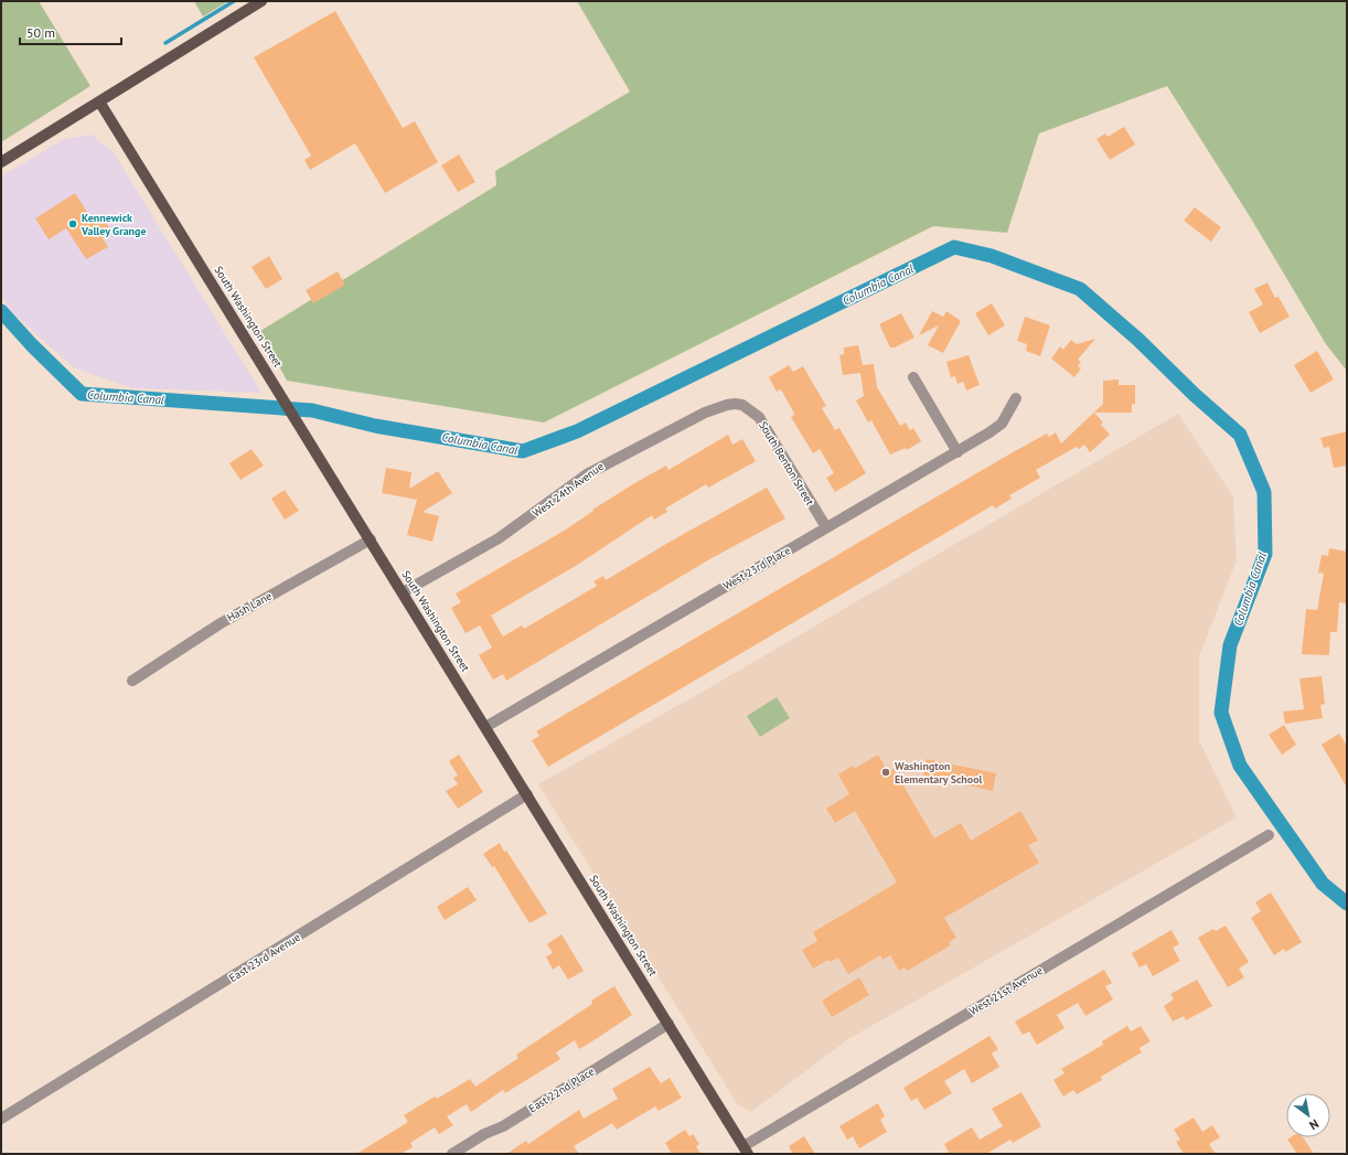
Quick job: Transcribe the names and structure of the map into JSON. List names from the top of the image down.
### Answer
{
  "streets": {
    "main road": ["South Washington Street"],
    "street": [
      "South Benton Street",
      "West 24th Avenue",
      "West 23rd Place",
      "Hash Lane",
      "East 23rd Avenue",
      "West 21st Avenue",
      "East 22nd Place"
    ]
  },
  "crossings": [
    ["South Washington Street", "West 24th Avenue"],
    ["South Washington Street", "West 23rd Place"],
    ["South Washington Street", "Hash Lane"],
    ["South Washington Street", "East 23rd Avenue"],
    ["South Washington Street", "West 21st Avenue"],
    ["South Washington Street", "East 22nd Place"],
    ["South Benton Street", "West 24th Avenue"],
    ["South Benton Street", "West 23rd Place"]
  ],
  "water": ["Columbia Canal"],
  "places": ["Kennewick Valley Grange", "Washington Elementary School"],
  "scale_bar": "50 m",
  "north": "bottom right"
}
